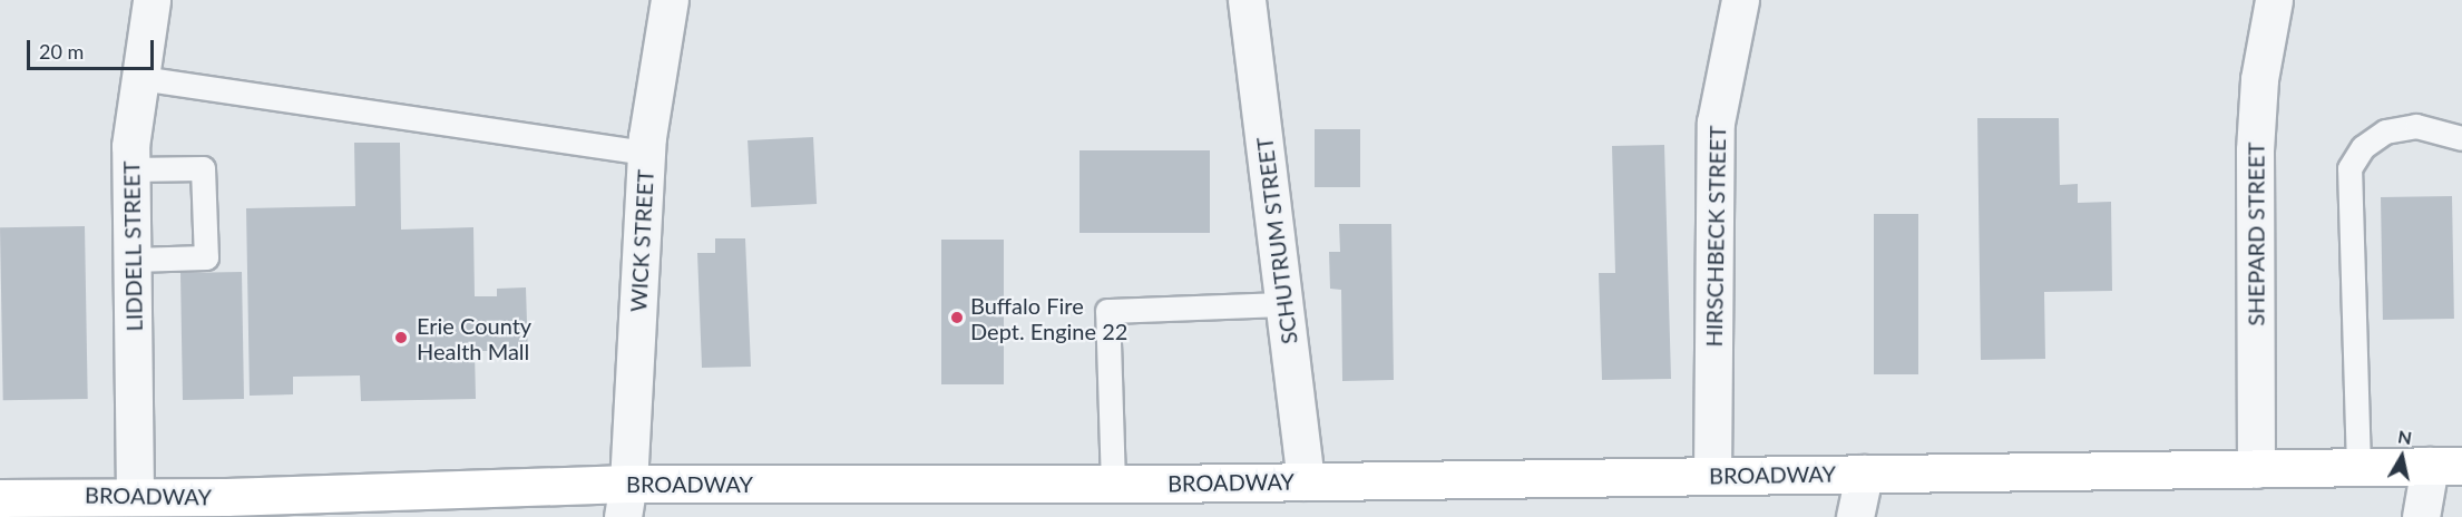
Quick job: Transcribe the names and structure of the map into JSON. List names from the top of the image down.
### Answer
{
  "streets": {
    "main road": ["BROADWAY"],
    "street": [
      "SHEPARD STREET",
      "HIRSCHBECK STREET",
      "WICK STREET",
      "SCHUTRUM STREET",
      "LIDDELL STREET"
    ]
  },
  "crossings": [
    ["SHEPARD STREET", "BROADWAY"],
    ["HIRSCHBECK STREET", "BROADWAY"],
    ["WICK STREET", "BROADWAY"],
    ["SCHUTRUM STREET", "BROADWAY"],
    ["LIDDELL STREET", "BROADWAY"]
  ],
  "places": ["Buffalo Fire Dept. Engine 22", "Erie County Health Mall"],
  "scale_bar": "20 m",
  "north": "top"
}
